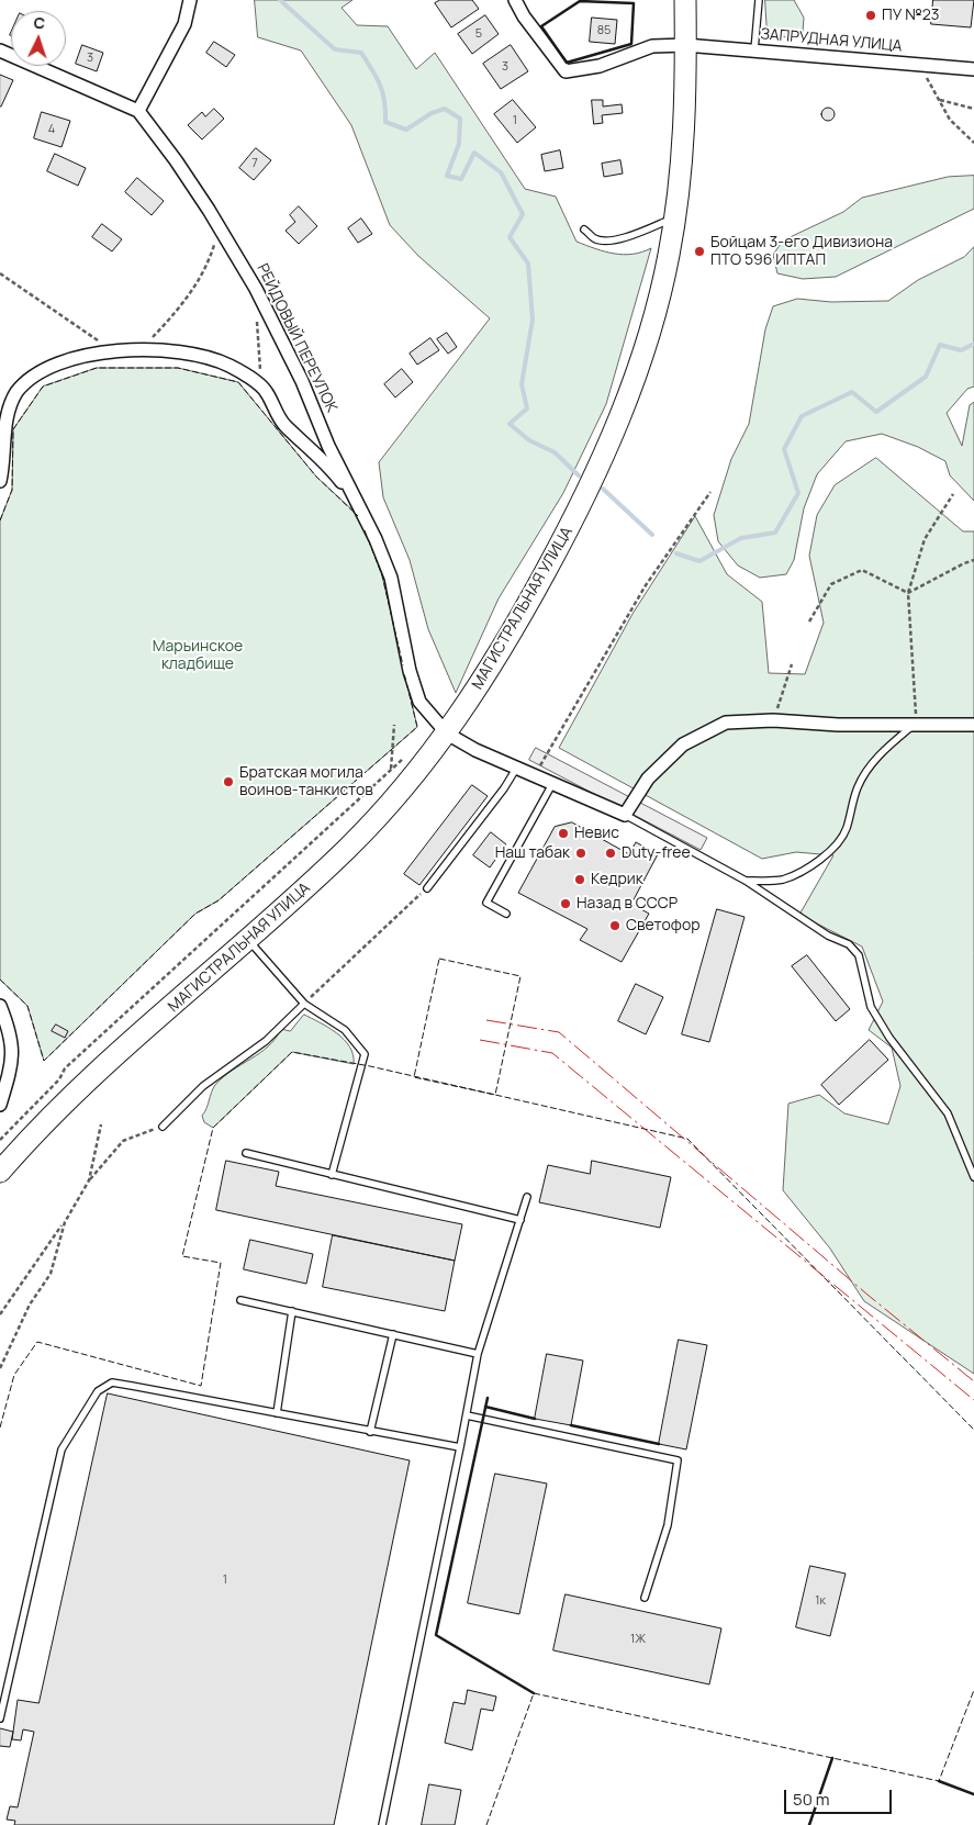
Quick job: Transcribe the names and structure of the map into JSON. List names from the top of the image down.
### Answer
{
  "streets": {
    "main road": ["МАГИСТРАЛЬНАЯ УЛИЦА"],
    "street": ["ЗАПРУДНАЯ УЛИЦА", "РЕЙДОВЫЙ ПЕРЕУЛОК"]
  },
  "crossings": [
    ["ЗАПРУДНАЯ УЛИЦА", "МАГИСТРАЛЬНАЯ УЛИЦА"],
    ["РЕЙДОВЫЙ ПЕРЕУЛОК", "МАГИСТРАЛЬНАЯ УЛИЦА"]
  ],
  "parks": ["Марьинское кладбище"],
  "places": [
    "ПУ №23",
    "Бойцам 3-его Дивизиона ПТО 596 ИПТАП",
    "Братская могила воинов-танкистов",
    "Невис",
    "Наш табак",
    "Duty-free",
    "Кедрик",
    "Назад в СССР",
    "Светофор"
  ],
  "house_numbers": [
    "85",
    "5",
    "3",
    "3",
    "1",
    "4",
    "7",
    "1",
    "1к",
    "1Ж"
  ],
  "scale_bar": "50 m",
  "north": "top"
}
